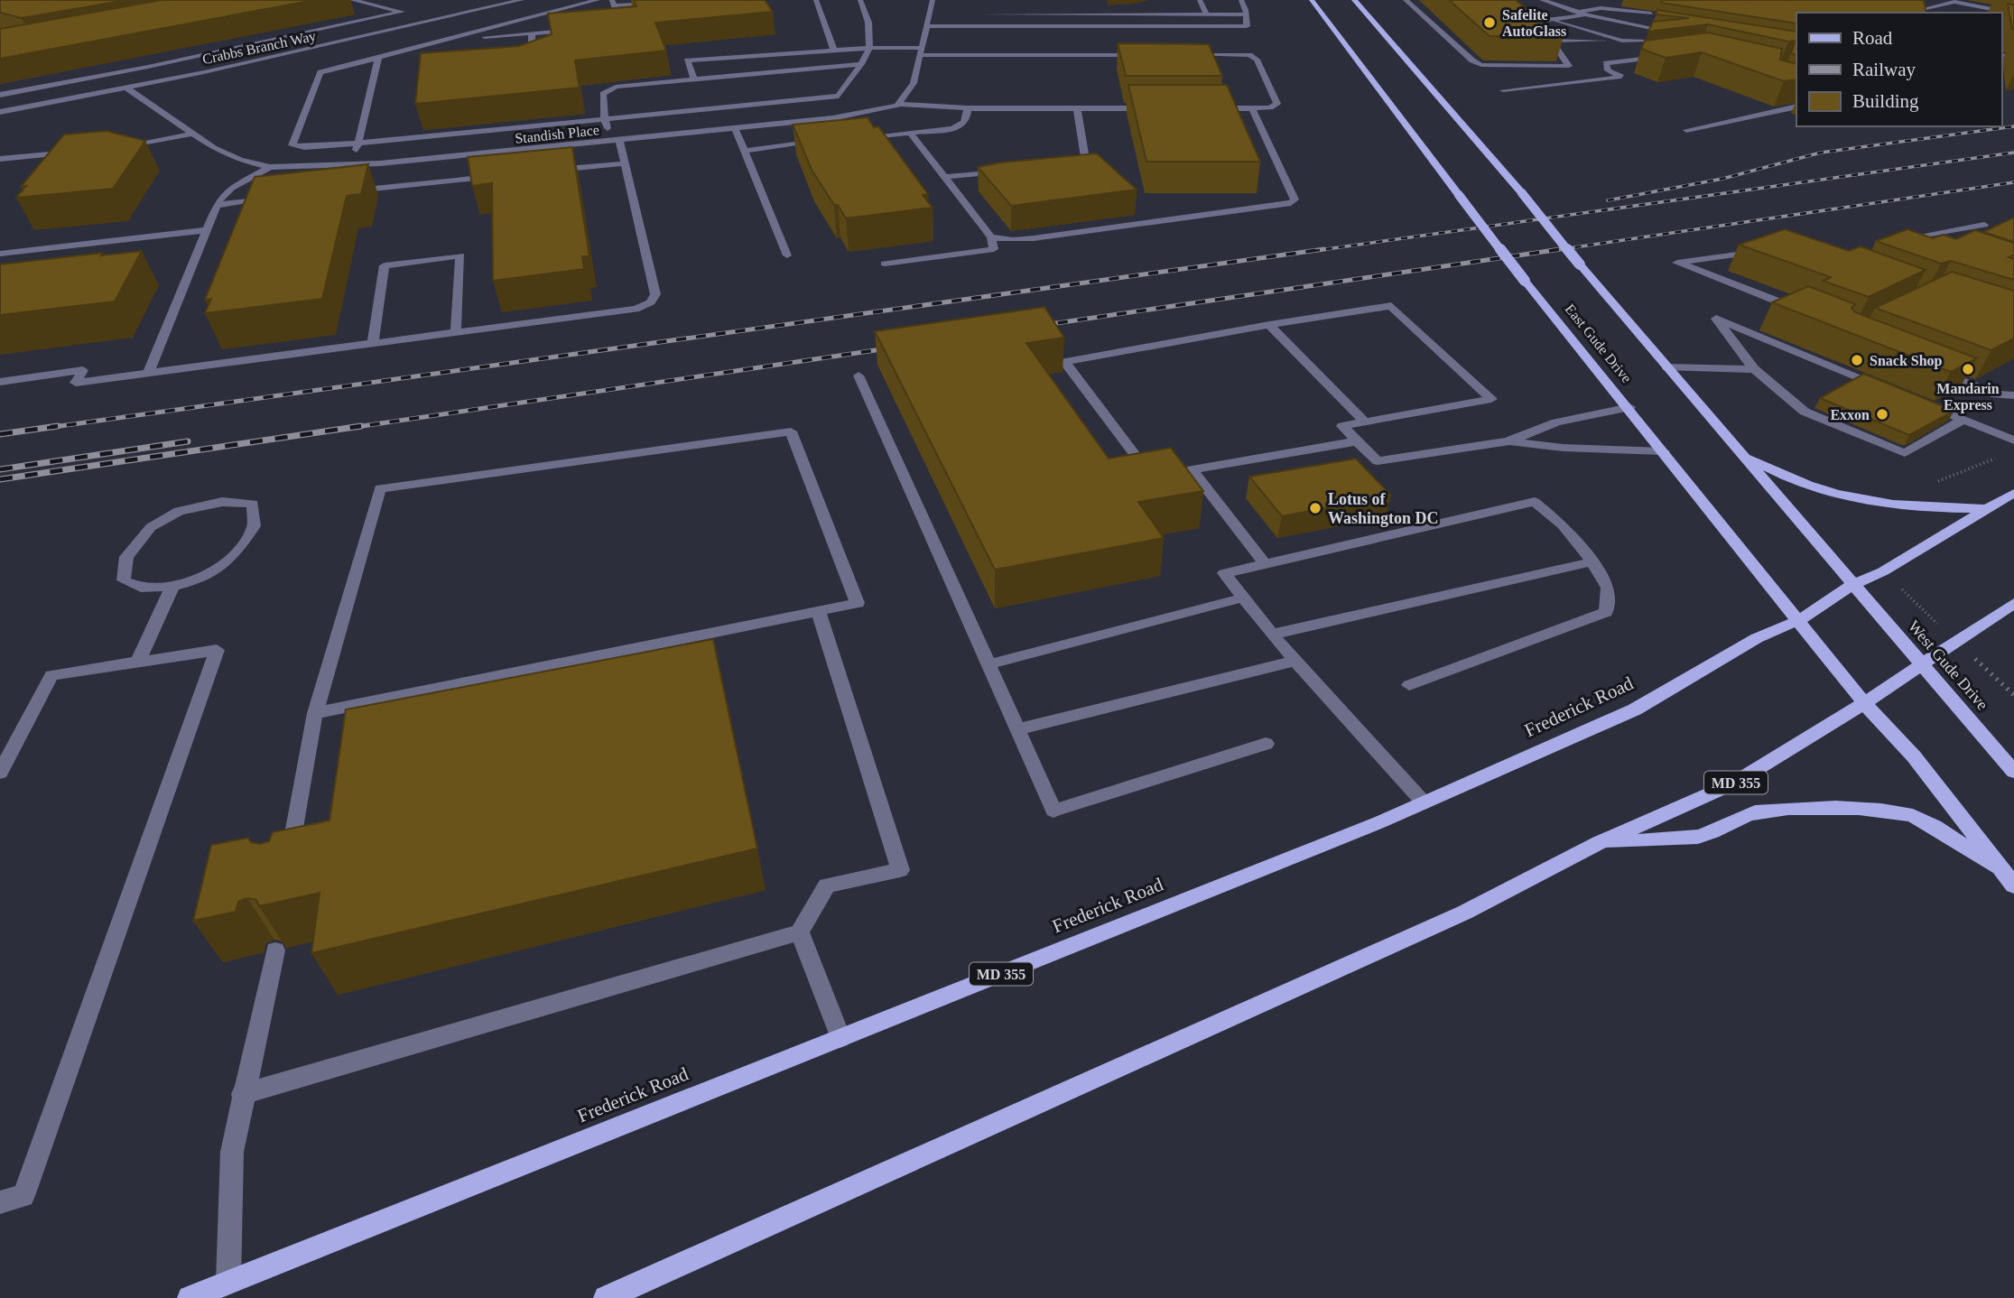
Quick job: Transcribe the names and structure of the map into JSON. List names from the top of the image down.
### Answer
{
  "streets": {
    "main road": [
      "East Gude Drive",
      "West Gude Drive",
      "Frederick Road",
      "MD 355"
    ],
    "street": ["Crabbs Branch Way", "Standish Place"]
  },
  "crossings": [
    ["Crabbs Branch Way", "Standish Place"],
    ["East Gude Drive", "Frederick Road"],
    ["East Gude Drive", "MD 355"],
    ["West Gude Drive", "Frederick Road"],
    ["West Gude Drive", "MD 355"]
  ],
  "places": [
    "Safelite AutoGlass",
    "Snack Shop",
    "Mandarin Express",
    "Exxon",
    "Lotus of Washington DC"
  ],
  "legend": ["Road", "Railway", "Building"]
}
